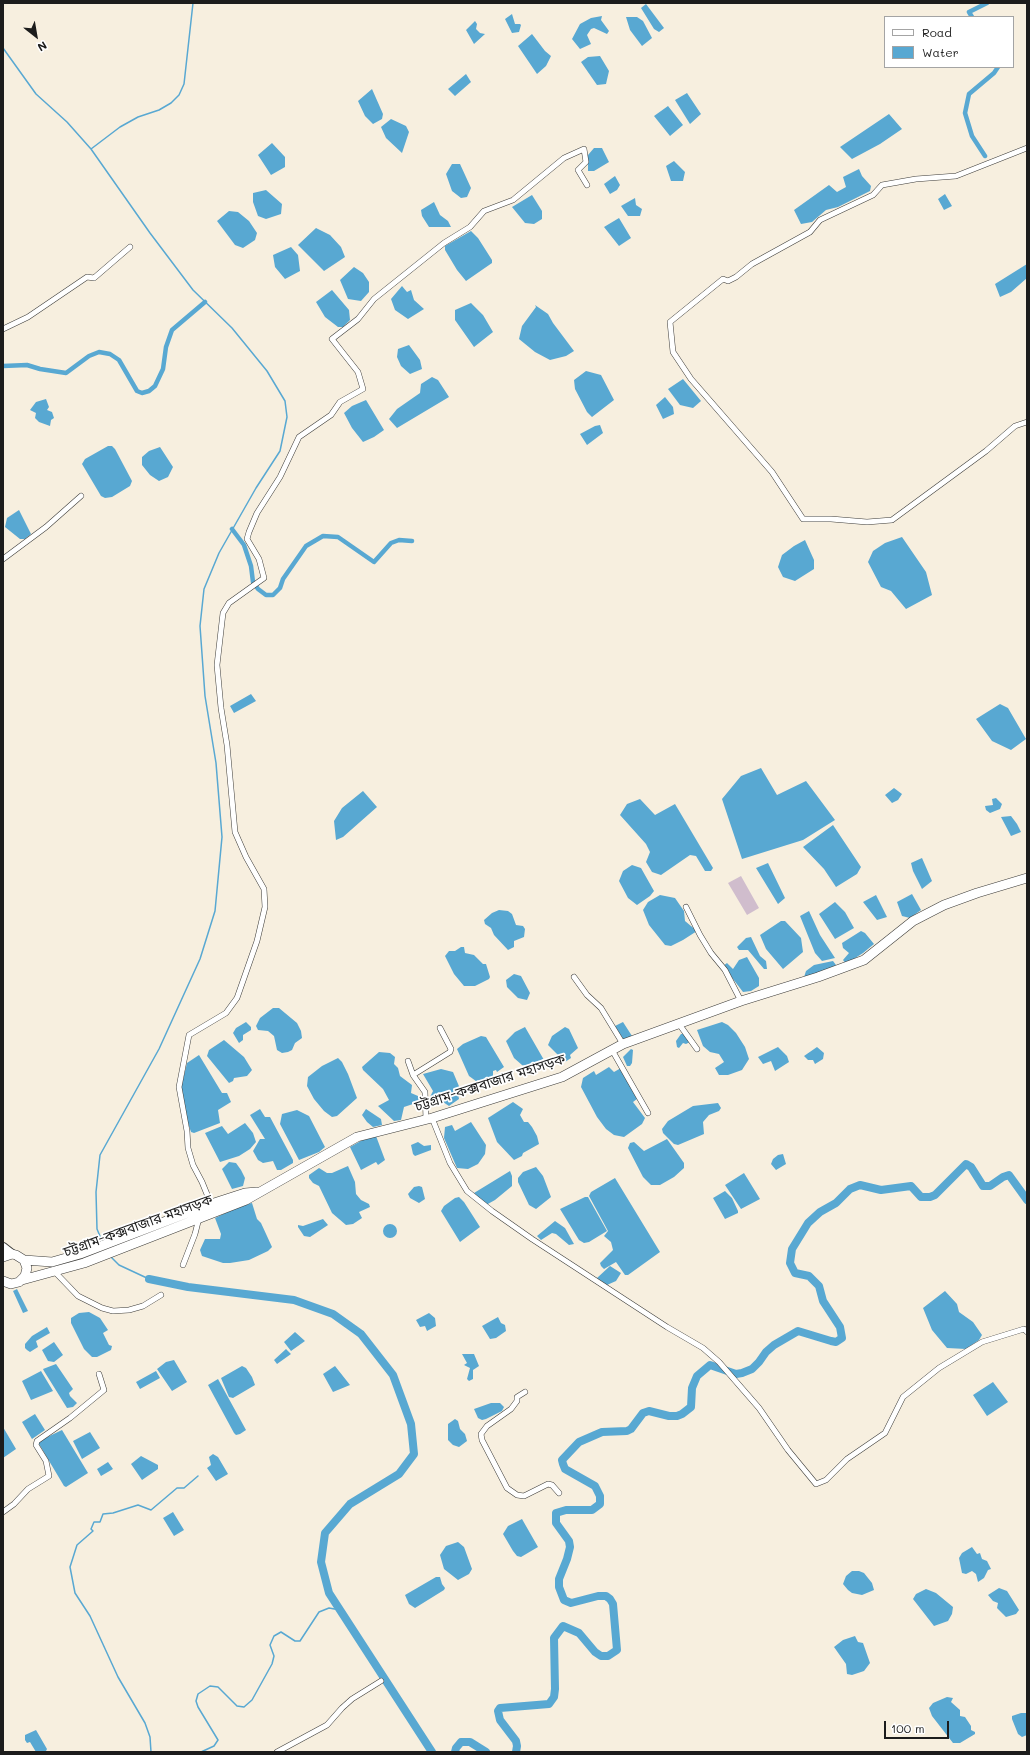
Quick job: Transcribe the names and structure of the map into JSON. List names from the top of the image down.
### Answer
{
  "streets": {
    "highway": ["চট্টগ্রাম-কক্সবাজার মহাসড়ক"]
  },
  "legend": ["Road", "Water"],
  "scale_bar": "100 m",
  "north": "bottom right"
}
